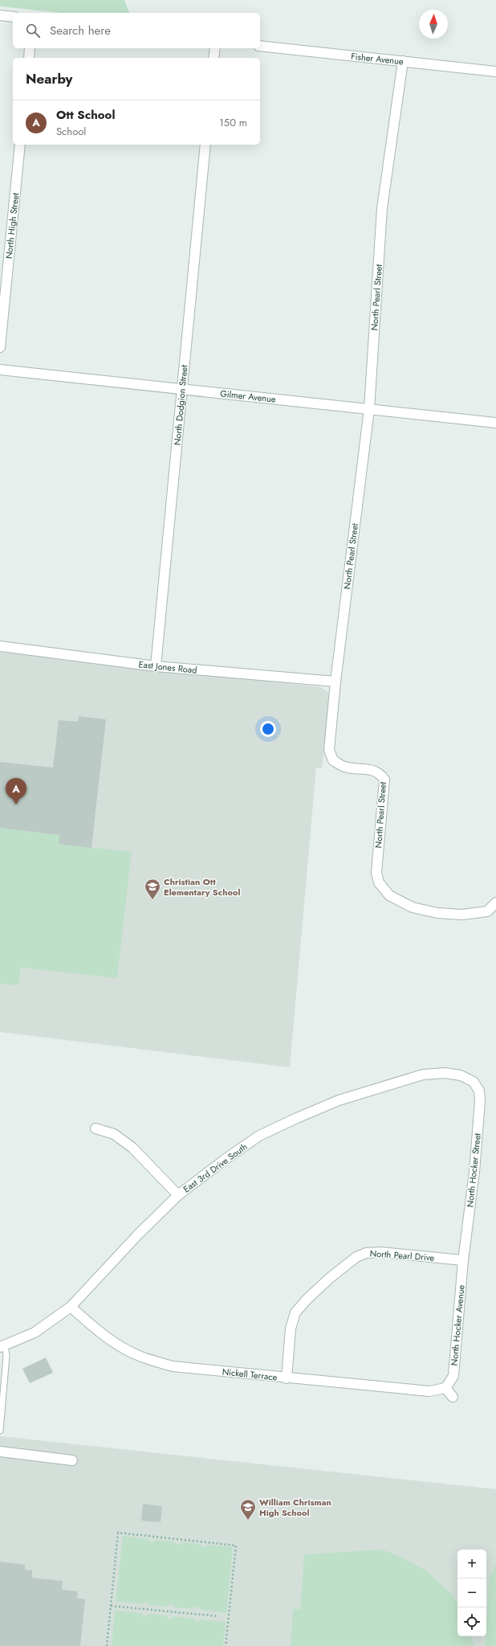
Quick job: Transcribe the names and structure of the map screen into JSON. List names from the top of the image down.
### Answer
{
  "streets": {
    "street": [
      "Fisher Avenue",
      "North High Street",
      "North Pearl Street",
      "Gilmer Avenue",
      "North Dodgion Street",
      "East Jones Road",
      "East 3rd Drive South",
      "North Hocker Street",
      "North Pearl Drive",
      "North Hocker Avenue",
      "Nickell Terrace"
    ]
  },
  "crossings": [
    ["Fisher Avenue", "North Pearl Street"],
    ["North Pearl Street", "Gilmer Avenue"],
    ["North Pearl Street", "East Jones Road"],
    ["Gilmer Avenue", "North Dodgion Street"],
    ["North Dodgion Street", "East Jones Road"],
    ["East 3rd Drive South", "North Hocker Street"],
    ["East 3rd Drive South", "Nickell Terrace"],
    ["North Hocker Street", "North Pearl Drive"],
    ["North Hocker Street", "North Hocker Avenue"],
    ["North Pearl Drive", "North Hocker Avenue"],
    ["North Pearl Drive", "Nickell Terrace"],
    ["North Hocker Avenue", "Nickell Terrace"]
  ],
  "places": {
    "school or university": ["Christian Ott Elementary School", "William Chrisman High School"]
  },
  "north": "top",
  "page": {
    "search": "Search here",
    "heading": "Nearby",
    "list": [
      {
        "mark": "A",
        "name": "Ott School",
        "note": "School",
        "value": "150 m"
      }
    ],
    "pins": "A",
    "map_buttons": ["+", "−"]
  }
}
